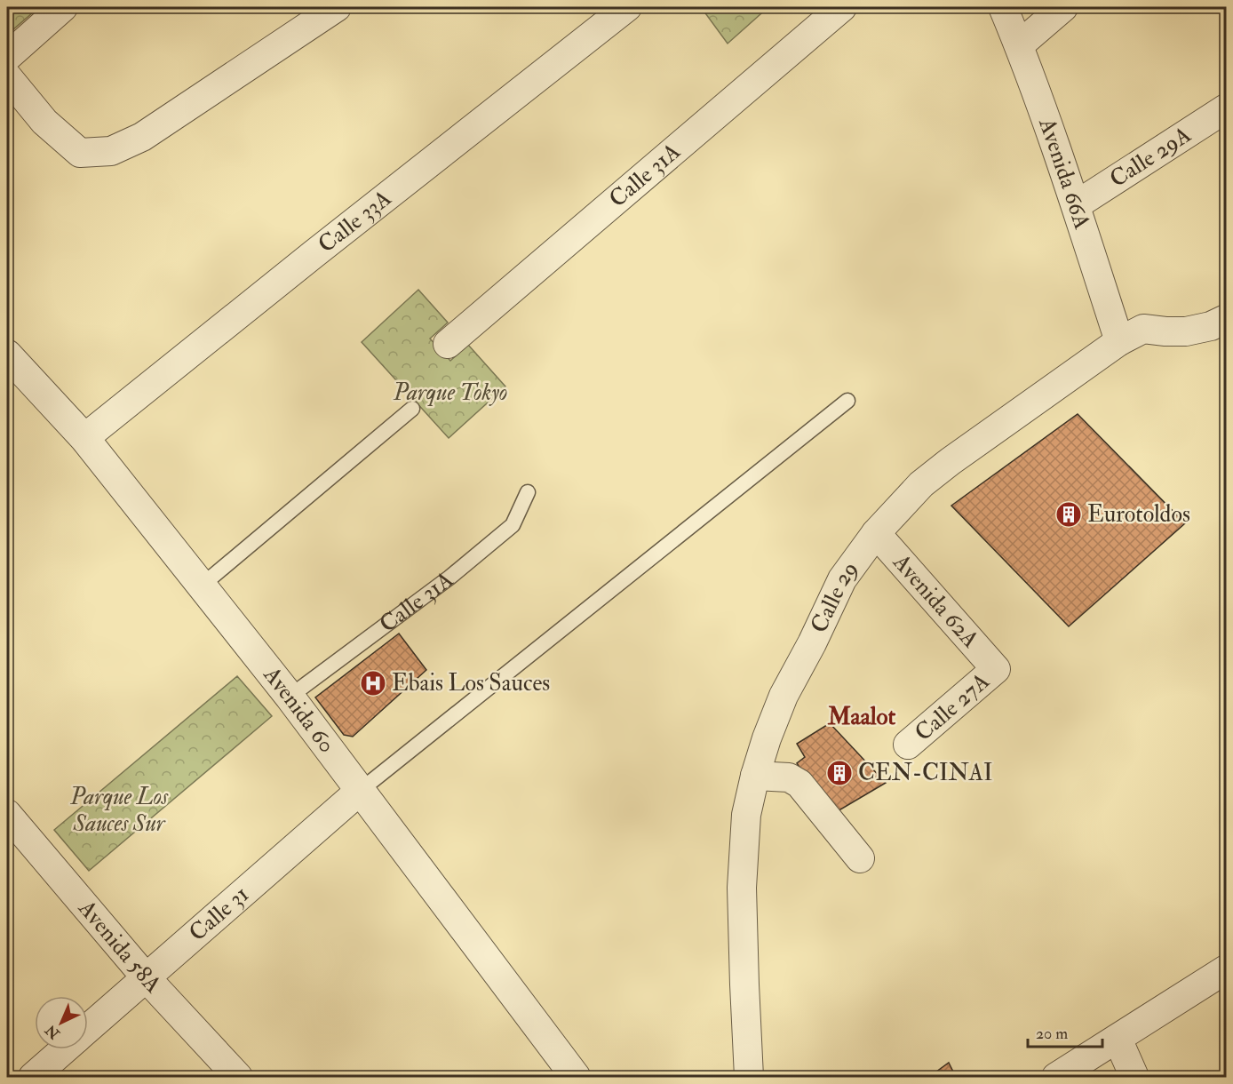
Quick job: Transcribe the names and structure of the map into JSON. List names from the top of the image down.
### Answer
{
  "streets": {
    "street": [
      "Calle 29A",
      "Avenida 66A",
      "Calle 31A",
      "Calle 33A",
      "Calle 29",
      "Avenida 62A",
      "Calle 27A",
      "Avenida 60",
      "Calle 31",
      "Avenida 58A"
    ]
  },
  "crossings": [
    ["Calle 29A", "Avenida 66A"],
    ["Avenida 66A", "Calle 29"],
    ["Calle 31A", "Avenida 60"],
    ["Calle 33A", "Avenida 60"],
    ["Calle 29", "Avenida 62A"],
    ["Avenida 62A", "Calle 27A"],
    ["Avenida 60", "Calle 31"],
    ["Calle 31", "Avenida 58A"]
  ],
  "districts": ["Maalot"],
  "parks": ["Parque Tokyo", "Parque Los Sauces Sur"],
  "places": {
    "building": ["Eurotoldos", "CEN-CINAI"],
    "hospital": ["Ebais Los Sauces"]
  },
  "scale_bar": "20 m",
  "north": "bottom left"
}
